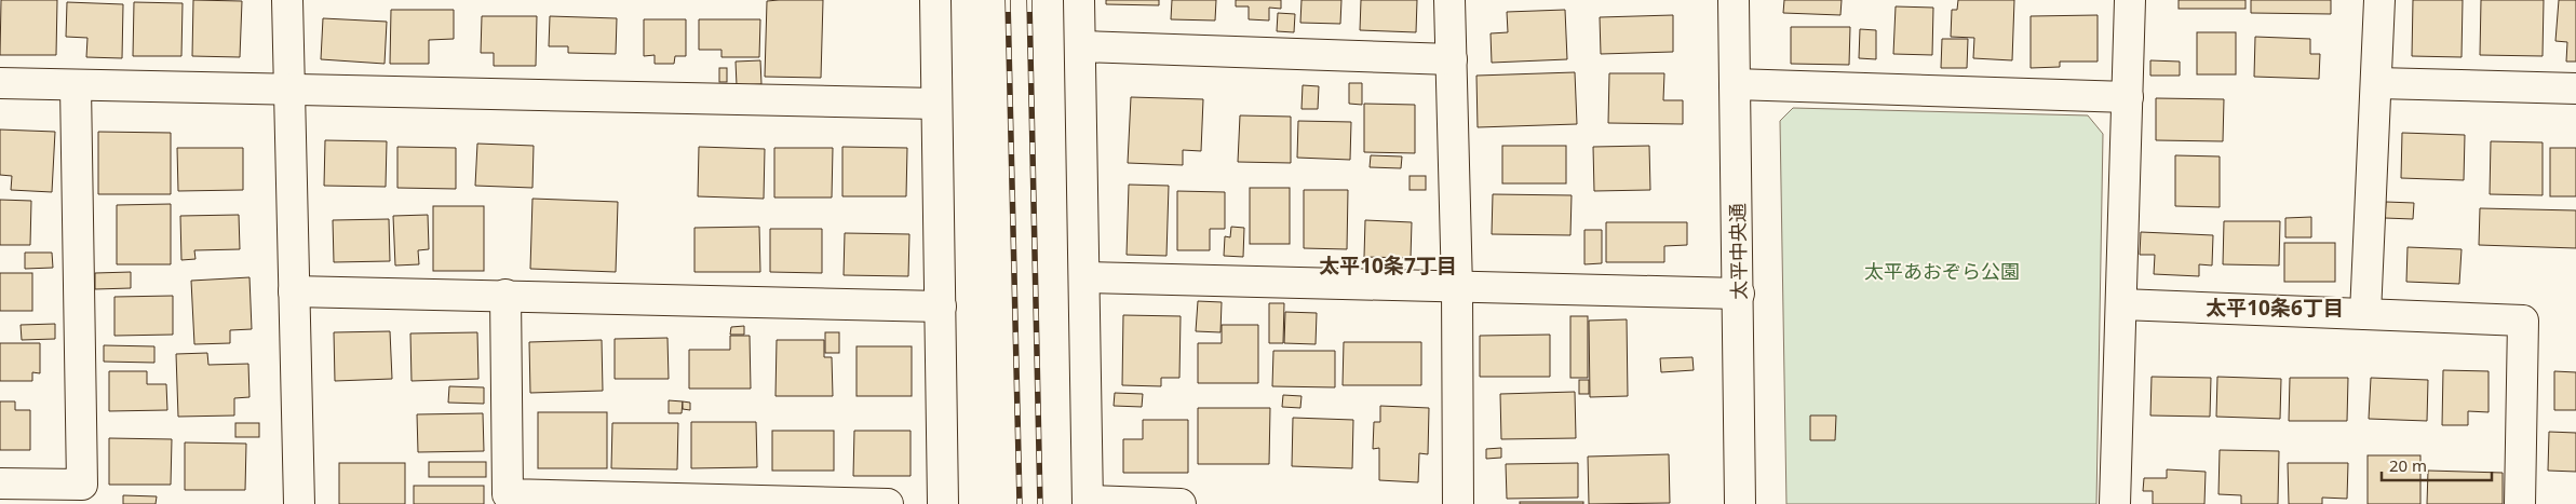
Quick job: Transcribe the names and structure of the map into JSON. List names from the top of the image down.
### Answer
{
  "streets": {
    "street": ["太平中央通"]
  },
  "districts": ["太平10条7丁目", "太平10条6丁目"],
  "parks": ["太平あおぞら公園"],
  "scale_bar": "20 m"
}
